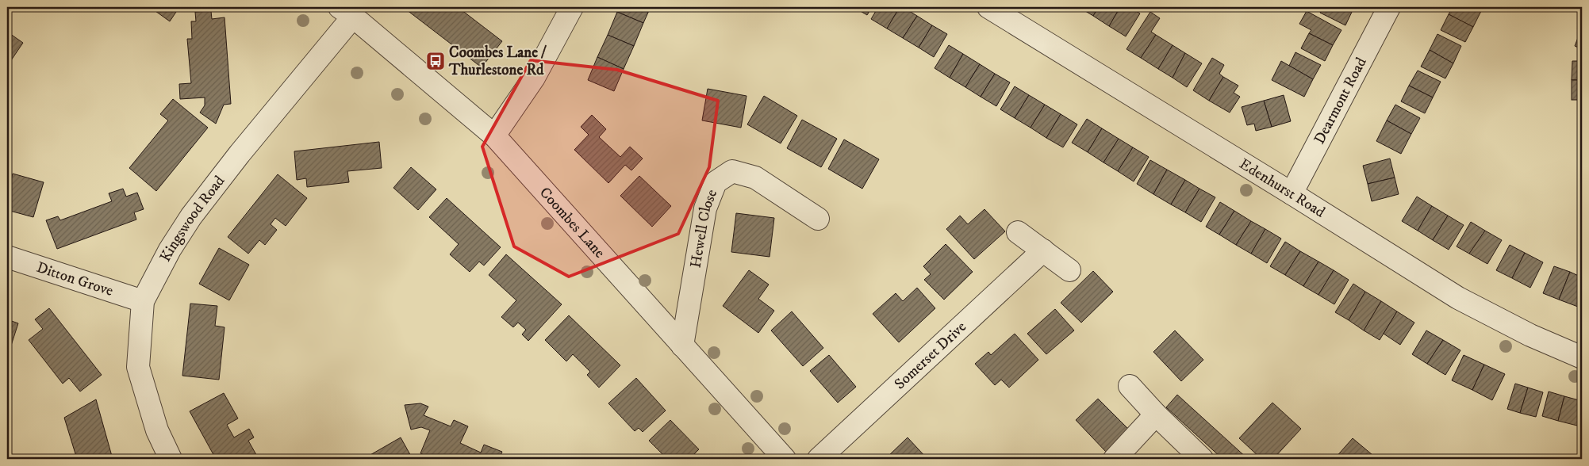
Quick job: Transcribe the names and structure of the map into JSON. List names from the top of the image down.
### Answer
{
  "streets": {
    "street": [
      "Dearmont Road",
      "Edenhurst Road",
      "Kingswood Road",
      "Coombes Lane",
      "Hewell Close",
      "Ditton Grove",
      "Somerset Drive"
    ]
  },
  "crossings": [
    ["Dearmont Road", "Edenhurst Road"],
    ["Kingswood Road", "Coombes Lane"],
    ["Kingswood Road", "Ditton Grove"],
    ["Coombes Lane", "Hewell Close"]
  ],
  "places": {
    "bus stop": ["Coombes Lane / Thurlestone Rd"]
  }
}
